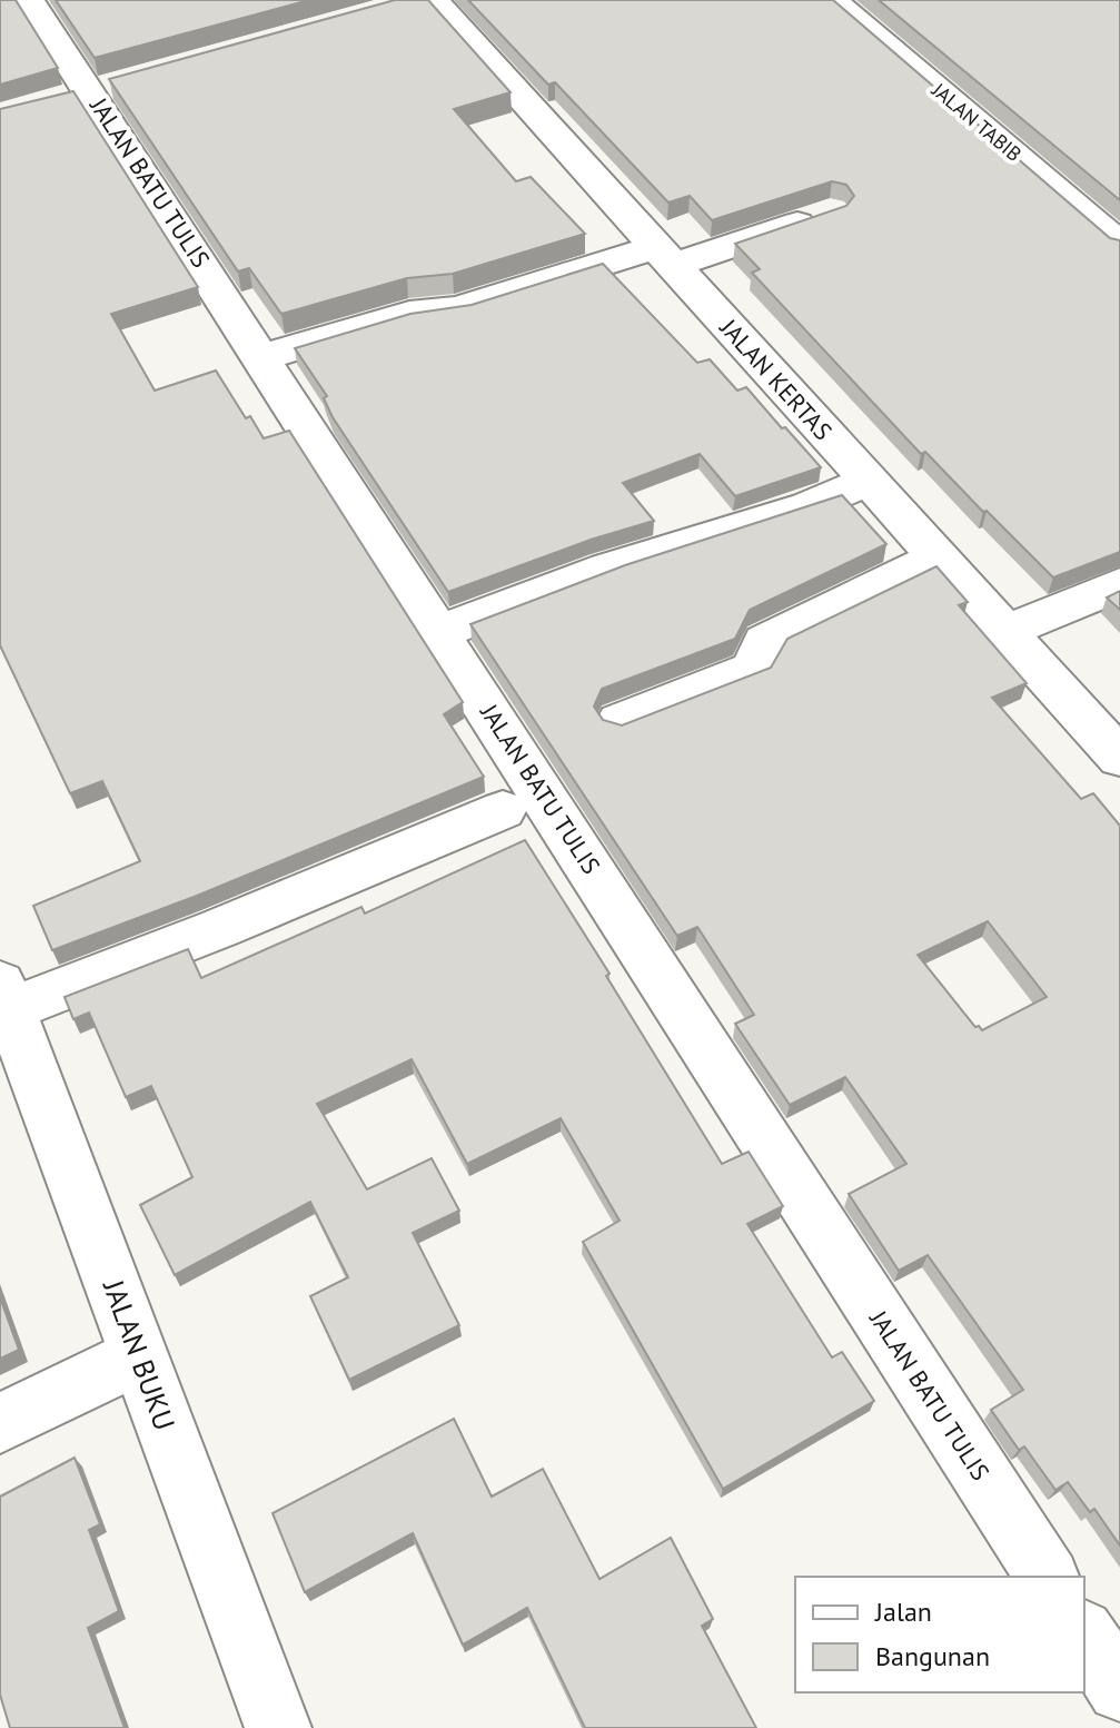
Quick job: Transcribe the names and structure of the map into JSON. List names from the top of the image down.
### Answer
{
  "streets": {
    "street": [
      "JALAN TABIB",
      "JALAN BATU TULIS",
      "JALAN KERTAS",
      "JALAN BUKU"
    ]
  },
  "legend": ["Jalan", "Bangunan"]
}
